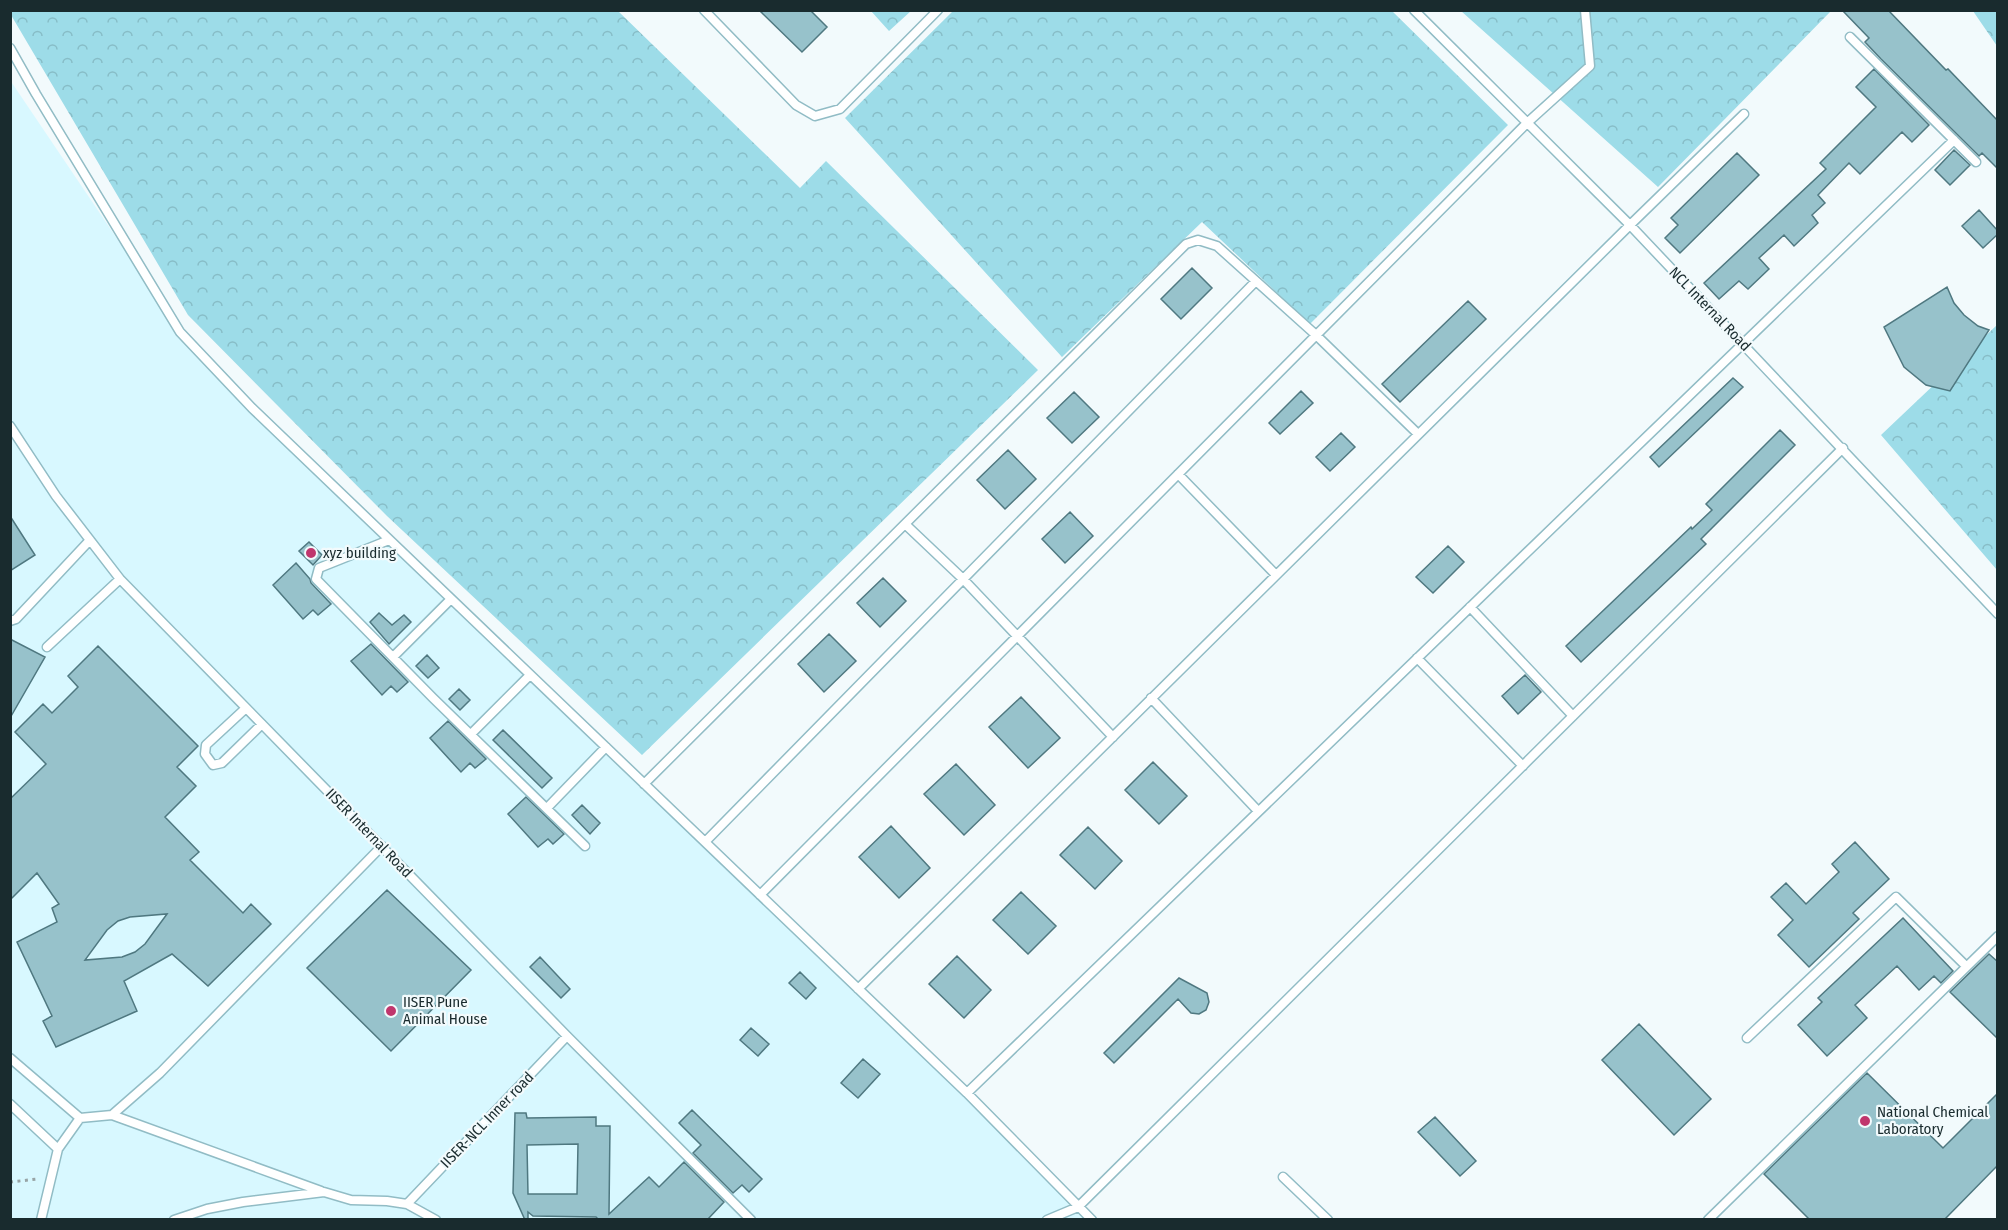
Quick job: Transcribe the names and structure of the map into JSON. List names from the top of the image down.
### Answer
{
  "streets": {
    "lane": ["NCL Internal Road", "IISER Internal Road", "IISER-NCL Inner road"]
  },
  "crossings": [
    ["IISER Internal Road", "IISER-NCL Inner road"]
  ],
  "places": ["xyz building", "IISER Pune Animal House", "National Chemical Laboratory"]
}
